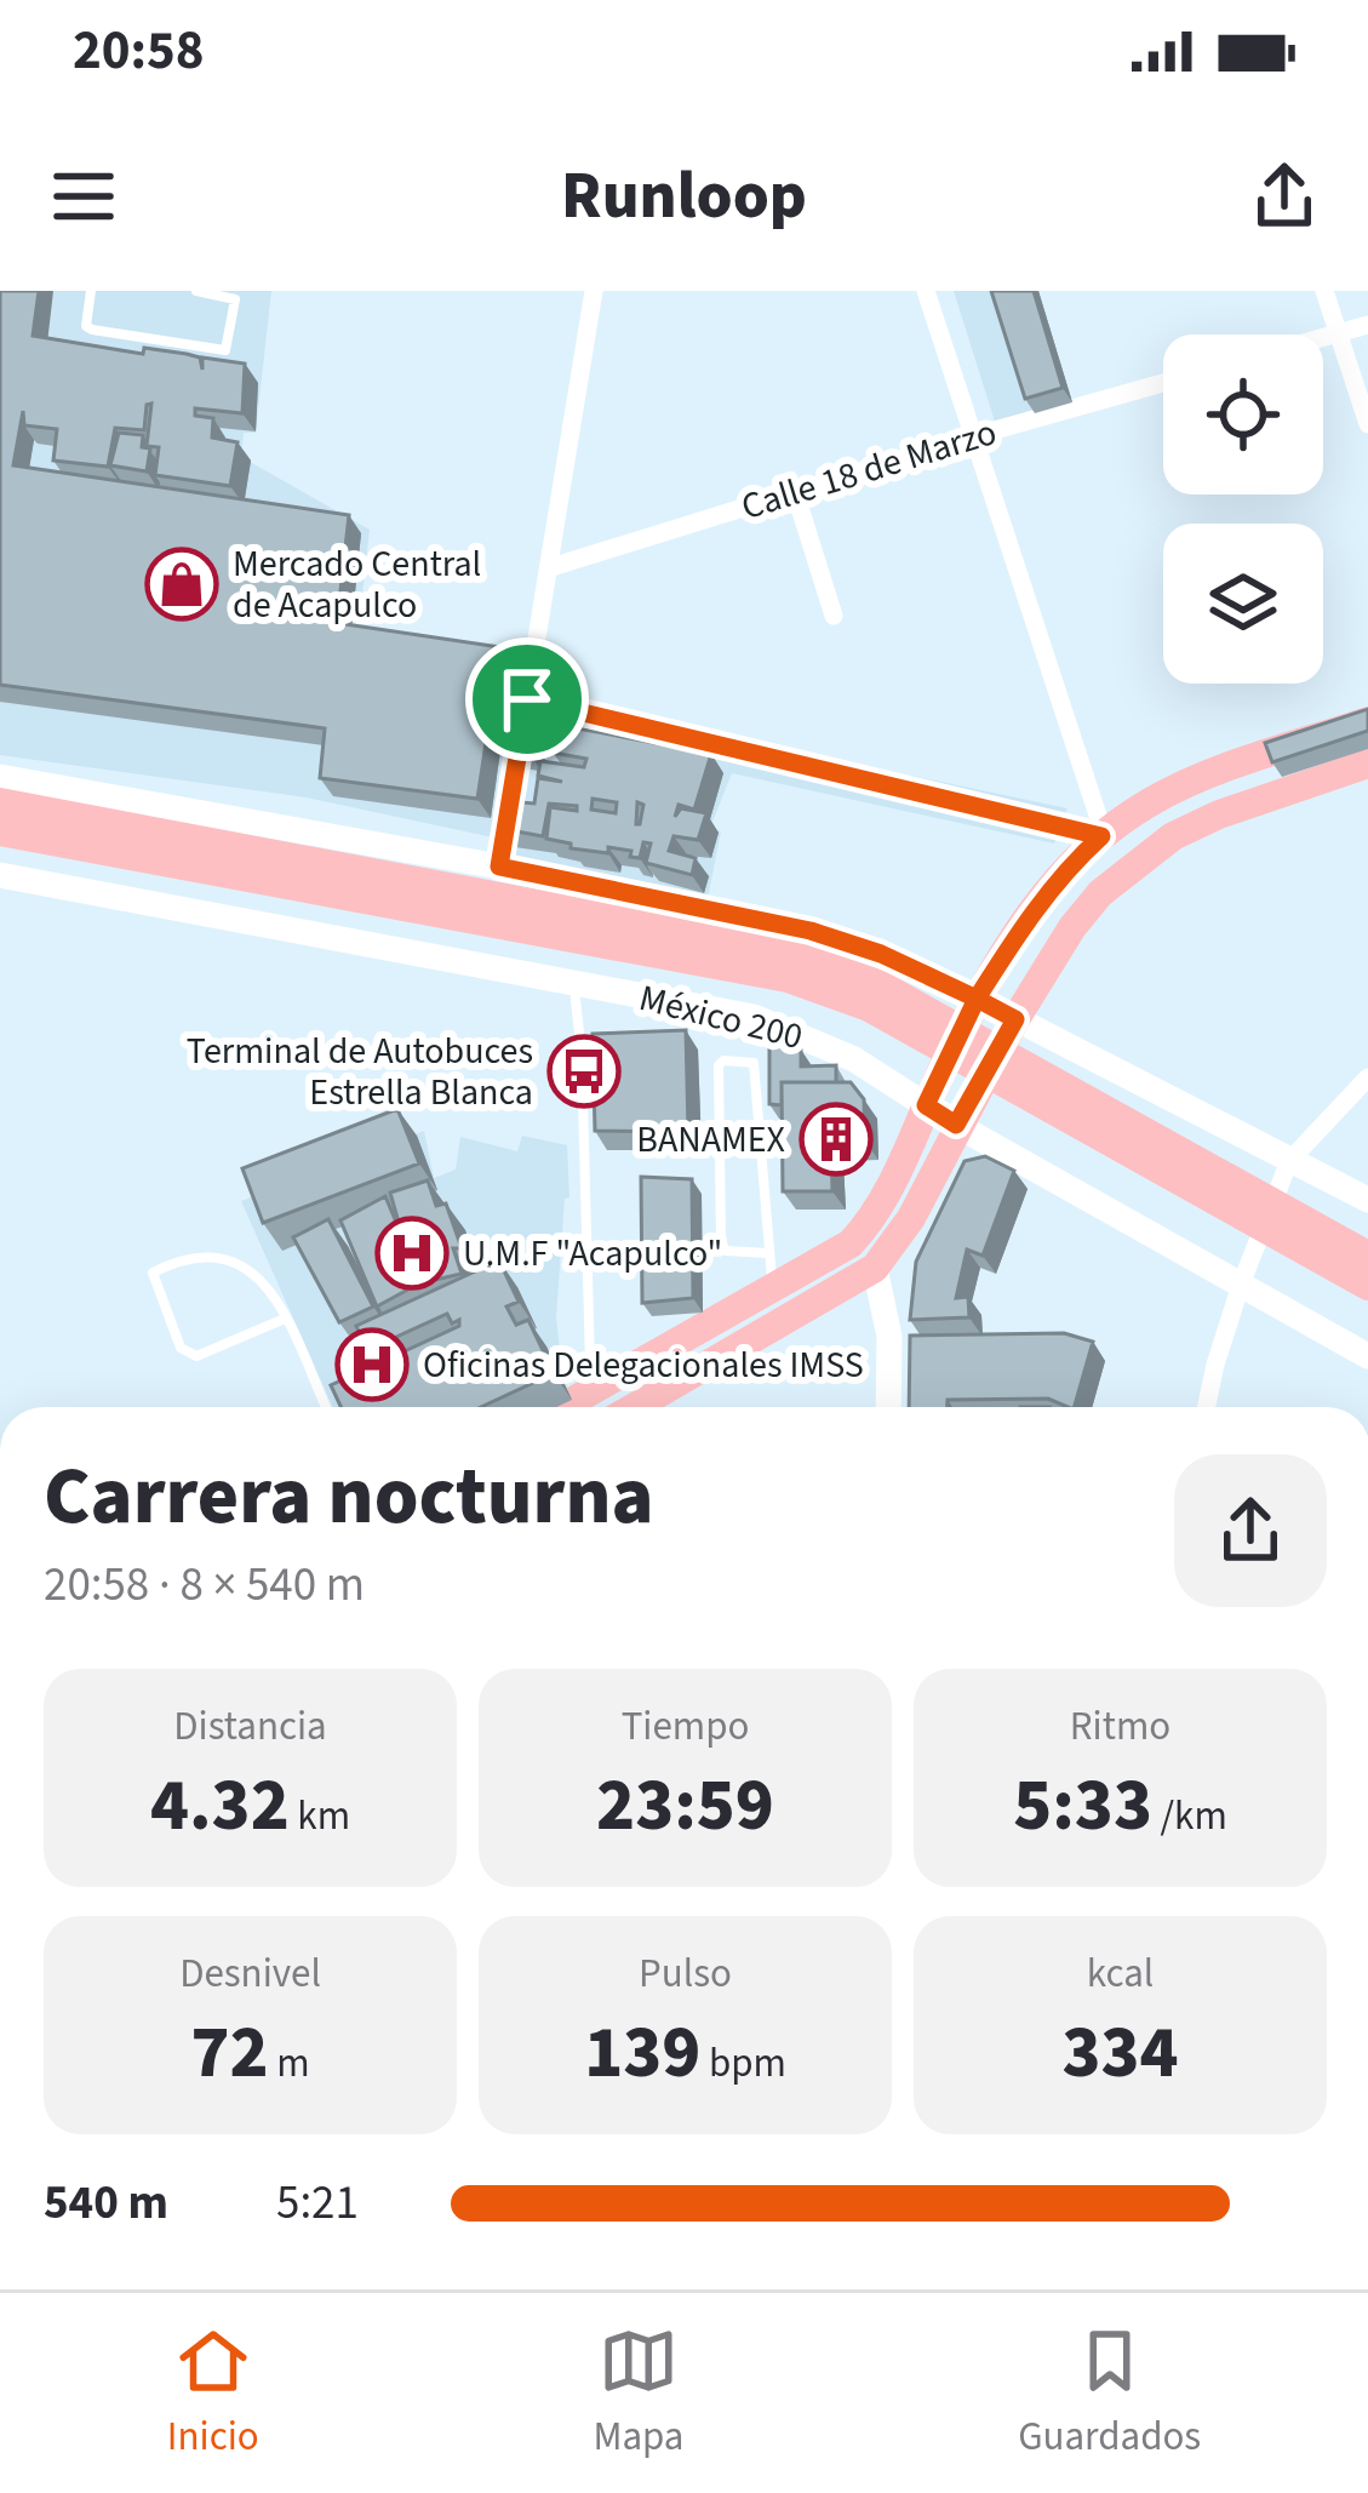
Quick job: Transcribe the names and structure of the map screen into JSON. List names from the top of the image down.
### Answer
{
  "streets": {
    "main road": ["México 200"],
    "street": ["Calle 18 de Marzo"]
  },
  "places": {
    "shop": ["Mercado Central de Acapulco"],
    "bus stop": ["Terminal de Autobuces Estrella Blanca"],
    "building": ["BANAMEX"],
    "hospital": ["U.M.F \"Acapulco\"", "Oficinas Delegacionales IMSS"]
  },
  "page": {
    "status": "20:58",
    "header": "Runloop",
    "heading": ["Carrera nocturna", "20:58 · 8 × 540 m"],
    "stats": [
      ["Distancia", "4.32 km"],
      ["Tiempo", "23:59"],
      ["Ritmo", "5:33 /km"],
      ["Desnivel", "72 m"],
      ["Pulso", "139 bpm"],
      ["kcal", "334"]
    ],
    "list": [
      {
        "name": "540 m",
        "note": "5:21"
      }
    ],
    "tabs": ["Inicio", "Mapa", "Guardados"]
  }
}
